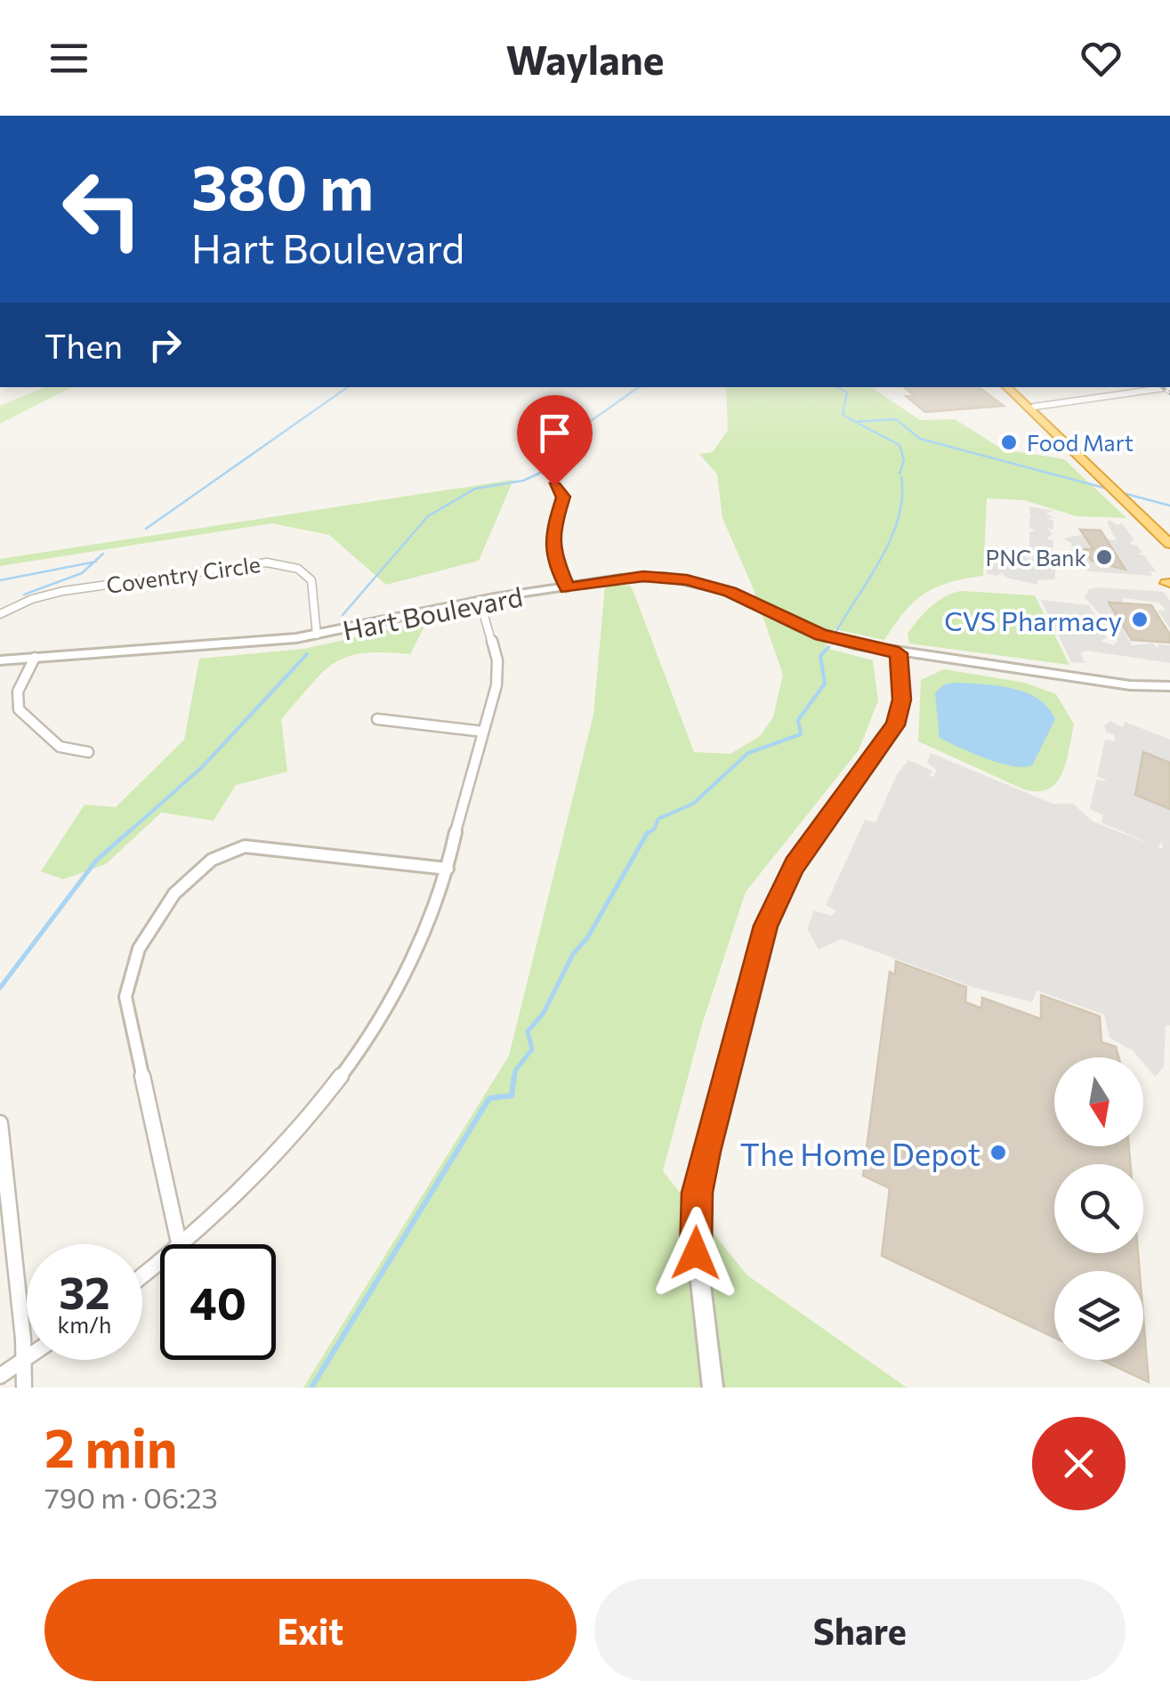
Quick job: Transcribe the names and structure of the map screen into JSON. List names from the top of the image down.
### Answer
{
  "streets": {
    "street": ["Coventry Circle", "Hart Boulevard"]
  },
  "crossings": [
    ["Coventry Circle", "Hart Boulevard"]
  ],
  "places": [
    "Food Mart",
    "PNC Bank",
    "CVS Pharmacy",
    "The Home Depot"
  ],
  "north": "bottom",
  "page": {
    "header": "Waylane",
    "turn": ["380 m", "Hart Boulevard"],
    "then": "Then",
    "speed": "32 km/h",
    "limit": "40",
    "heading": ["2 min", "790 m · 06:23"],
    "buttons": ["Exit", "Share"]
  }
}
